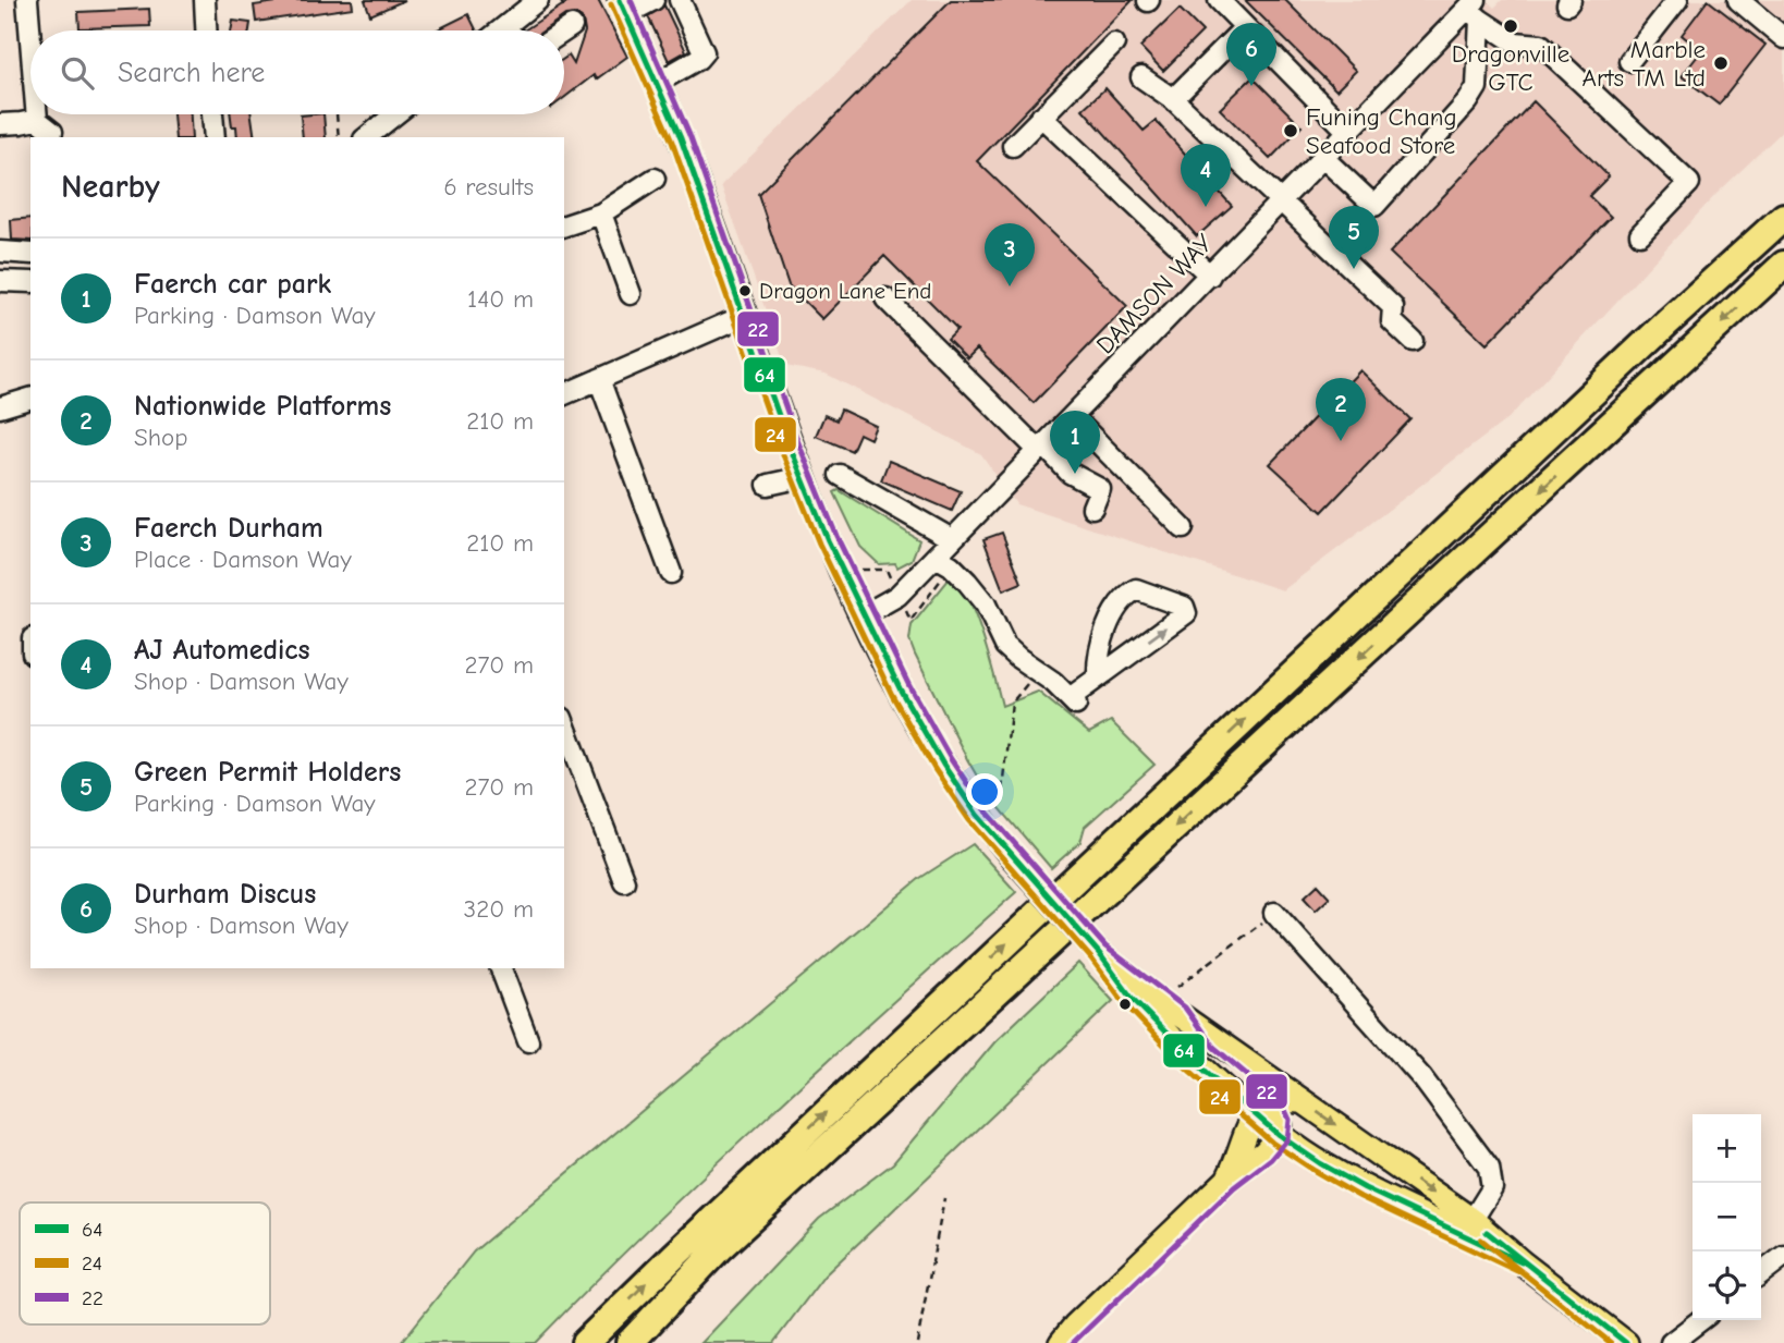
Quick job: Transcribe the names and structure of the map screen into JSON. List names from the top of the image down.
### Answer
{
  "streets": {
    "street": ["DAMSON WAY"]
  },
  "places": [
    "Dragonville GTC",
    "Marble Arts TM Ltd",
    "Funing Chang Seafood Store",
    "Dragon Lane End"
  ],
  "lines": ["transit line 64", "transit line 22", "transit line 24"],
  "legend": ["64", "24", "22"],
  "page": {
    "pins": [
      "6",
      "4",
      "5",
      "3",
      "2",
      "1"
    ],
    "search": "Search here",
    "heading": ["Nearby", "6 results"],
    "list": [
      {
        "mark": "1",
        "name": "Faerch car park",
        "note": "Parking · Damson Way",
        "value": "140 m"
      },
      {
        "mark": "2",
        "name": "Nationwide Platforms",
        "note": "Shop",
        "value": "210 m"
      },
      {
        "mark": "3",
        "name": "Faerch Durham",
        "note": "Place · Damson Way",
        "value": "210 m"
      },
      {
        "mark": "4",
        "name": "AJ Automedics",
        "note": "Shop · Damson Way",
        "value": "270 m"
      },
      {
        "mark": "5",
        "name": "Green Permit Holders",
        "note": "Parking · Damson Way",
        "value": "270 m"
      },
      {
        "mark": "6",
        "name": "Durham Discus",
        "note": "Shop · Damson Way",
        "value": "320 m"
      }
    ],
    "map_buttons": ["+", "−"]
  }
}
